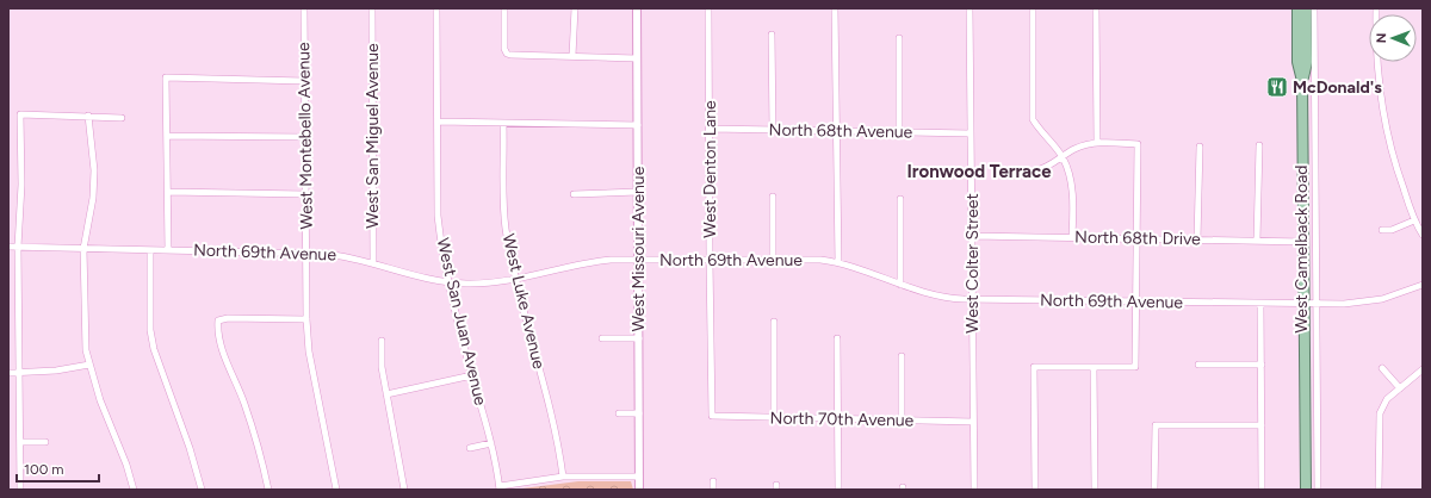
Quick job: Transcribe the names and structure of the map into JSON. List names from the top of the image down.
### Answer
{
  "streets": {
    "main road": ["West Camelback Road"],
    "street": [
      "North 68th Avenue",
      "West Montebello Avenue",
      "West San Miguel Avenue",
      "West Denton Lane",
      "North 68th Drive",
      "West Missouri Avenue",
      "North 69th Avenue",
      "West Colter Street",
      "West Luke Avenue",
      "West San Juan Avenue",
      "North 70th Avenue"
    ]
  },
  "crossings": [
    ["North 68th Avenue", "West Denton Lane"],
    ["North 68th Avenue", "West Colter Street"],
    ["West Montebello Avenue", "North 69th Avenue"],
    ["West San Miguel Avenue", "North 69th Avenue"],
    ["West Denton Lane", "North 69th Avenue"],
    ["West Denton Lane", "North 70th Avenue"],
    ["North 68th Drive", "West Camelback Road"],
    ["North 68th Drive", "West Colter Street"],
    ["West Missouri Avenue", "North 69th Avenue"],
    ["West Camelback Road", "North 69th Avenue"],
    ["North 69th Avenue", "West Colter Street"],
    ["North 69th Avenue", "West Luke Avenue"],
    ["North 69th Avenue", "West San Juan Avenue"],
    ["West Colter Street", "North 70th Avenue"]
  ],
  "districts": ["Ironwood Terrace"],
  "places": {
    "restaurant": ["McDonald's"]
  },
  "scale_bar": "100 m",
  "north": "left"
}
